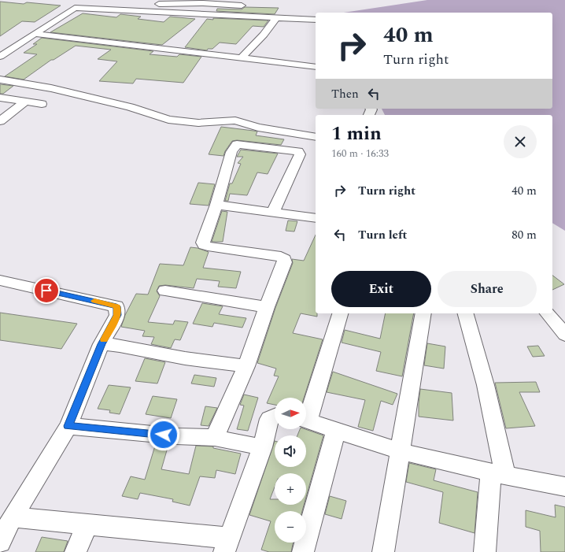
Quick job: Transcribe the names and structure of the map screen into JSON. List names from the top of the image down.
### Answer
{
  "north": "right",
  "page": {
    "turn": ["40 m", "Turn right"],
    "then": "Then",
    "heading": ["1 min", "160 m · 16:33"],
    "list": [
      {
        "name": "Turn right",
        "value": "40 m"
      },
      {
        "name": "Turn left",
        "value": "80 m"
      }
    ],
    "buttons": ["Exit", "Share"],
    "map_buttons": ["+", "−"]
  }
}
